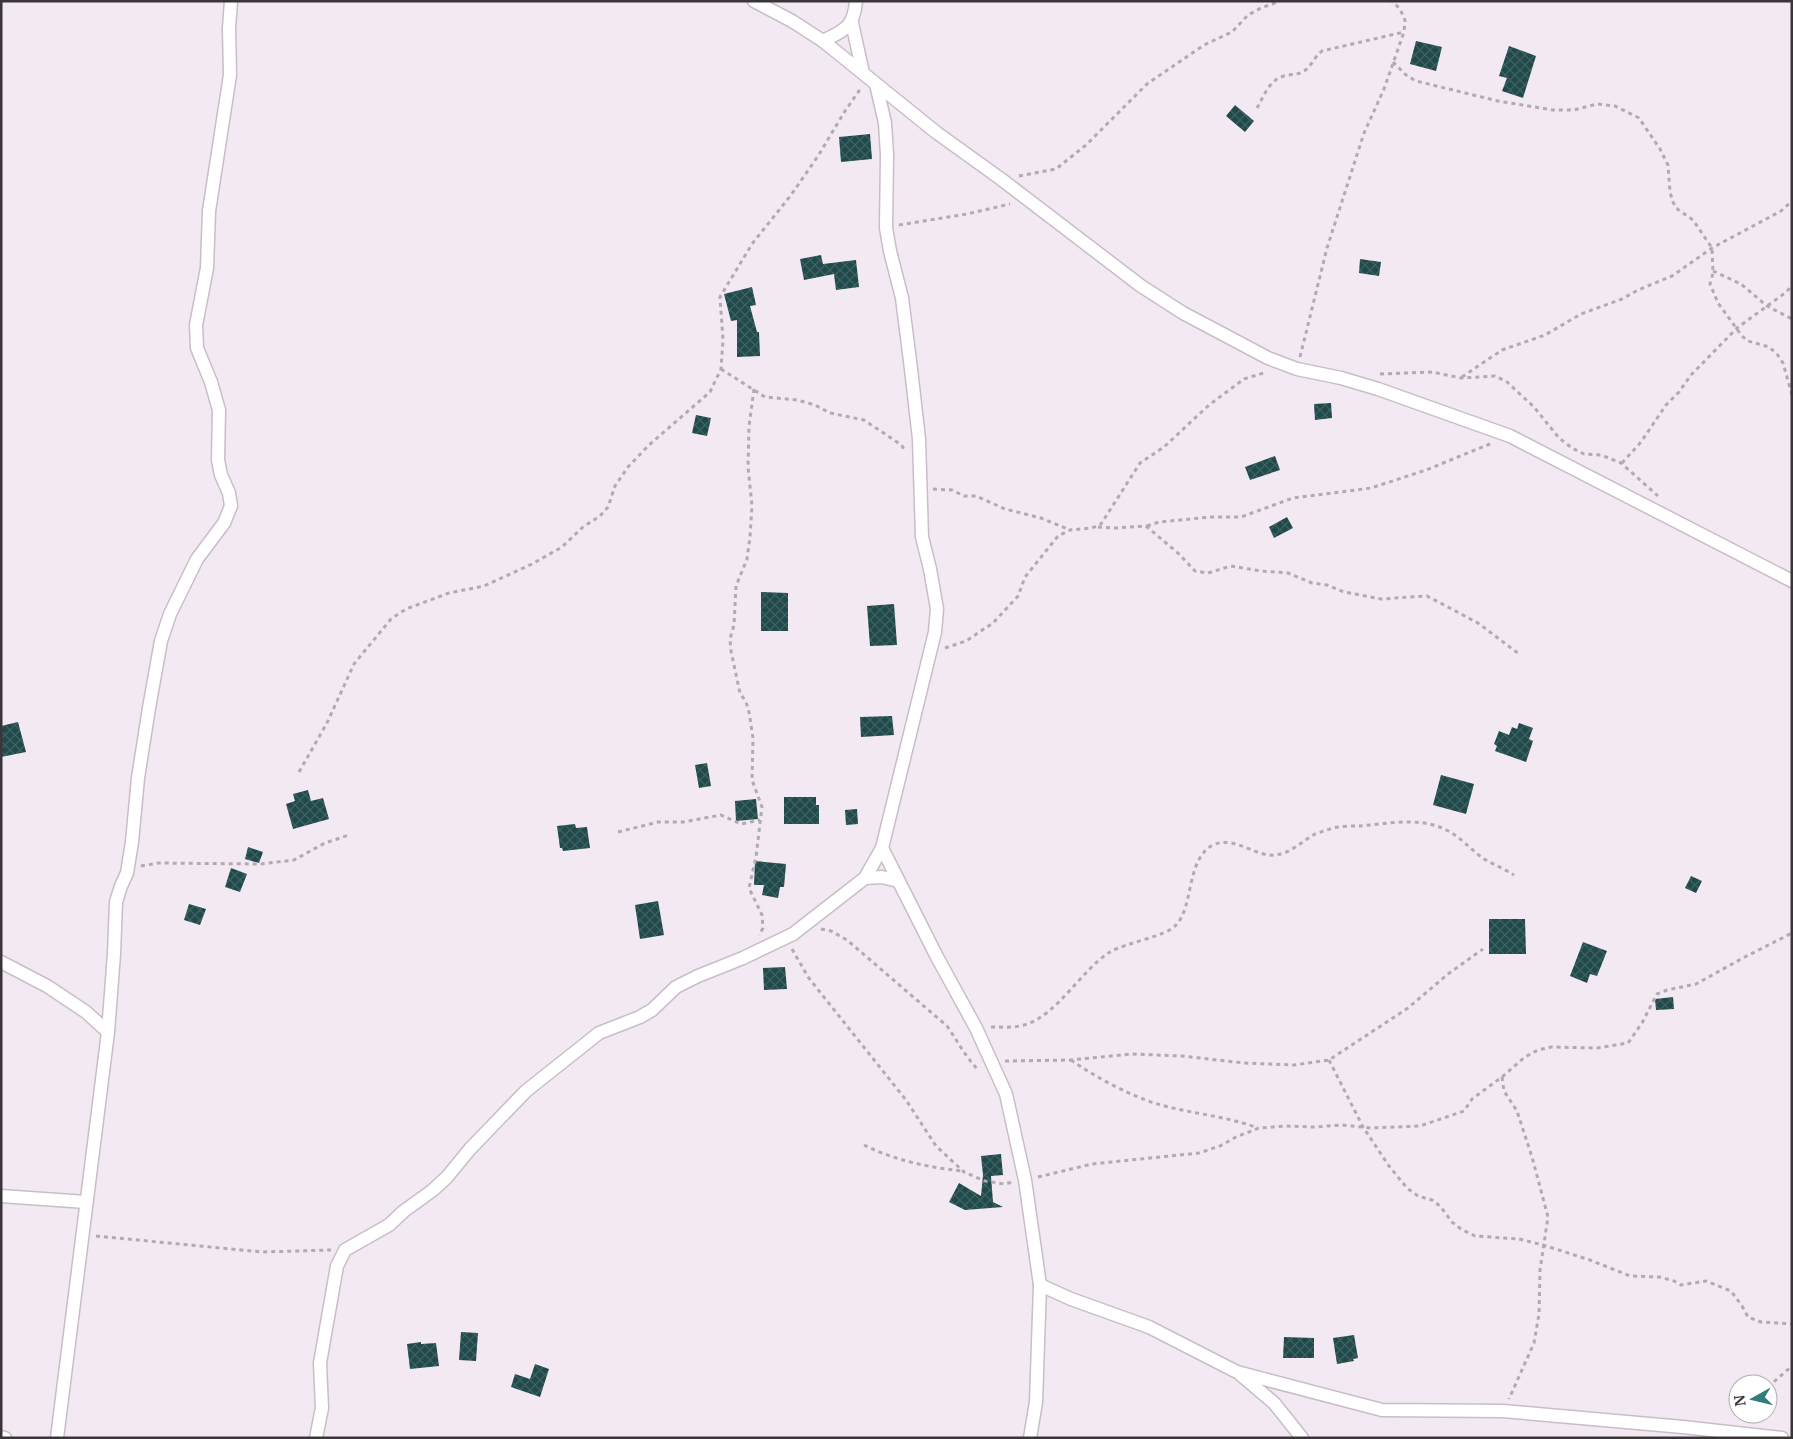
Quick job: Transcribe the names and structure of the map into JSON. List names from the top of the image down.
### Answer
{
  "north": "left"
}
